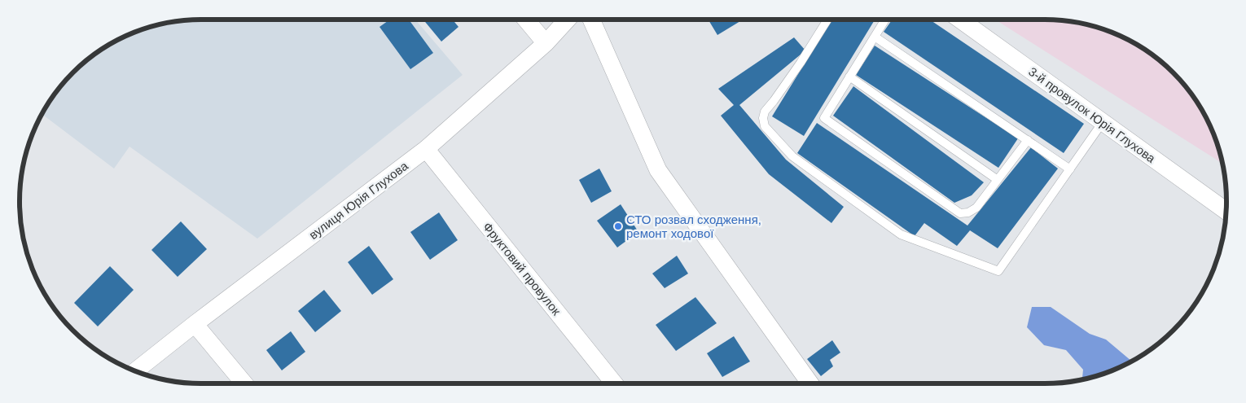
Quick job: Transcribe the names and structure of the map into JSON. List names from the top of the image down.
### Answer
{
  "streets": {
    "street": ["3-й провулок Юрія Глухова", "вулиця Юрія Глухова", "Фруктовий провулок"]
  },
  "crossings": [
    ["вулиця Юрія Глухова", "Фруктовий провулок"]
  ],
  "places": ["СТО розвал сходження, ремонт ходової"]
}
